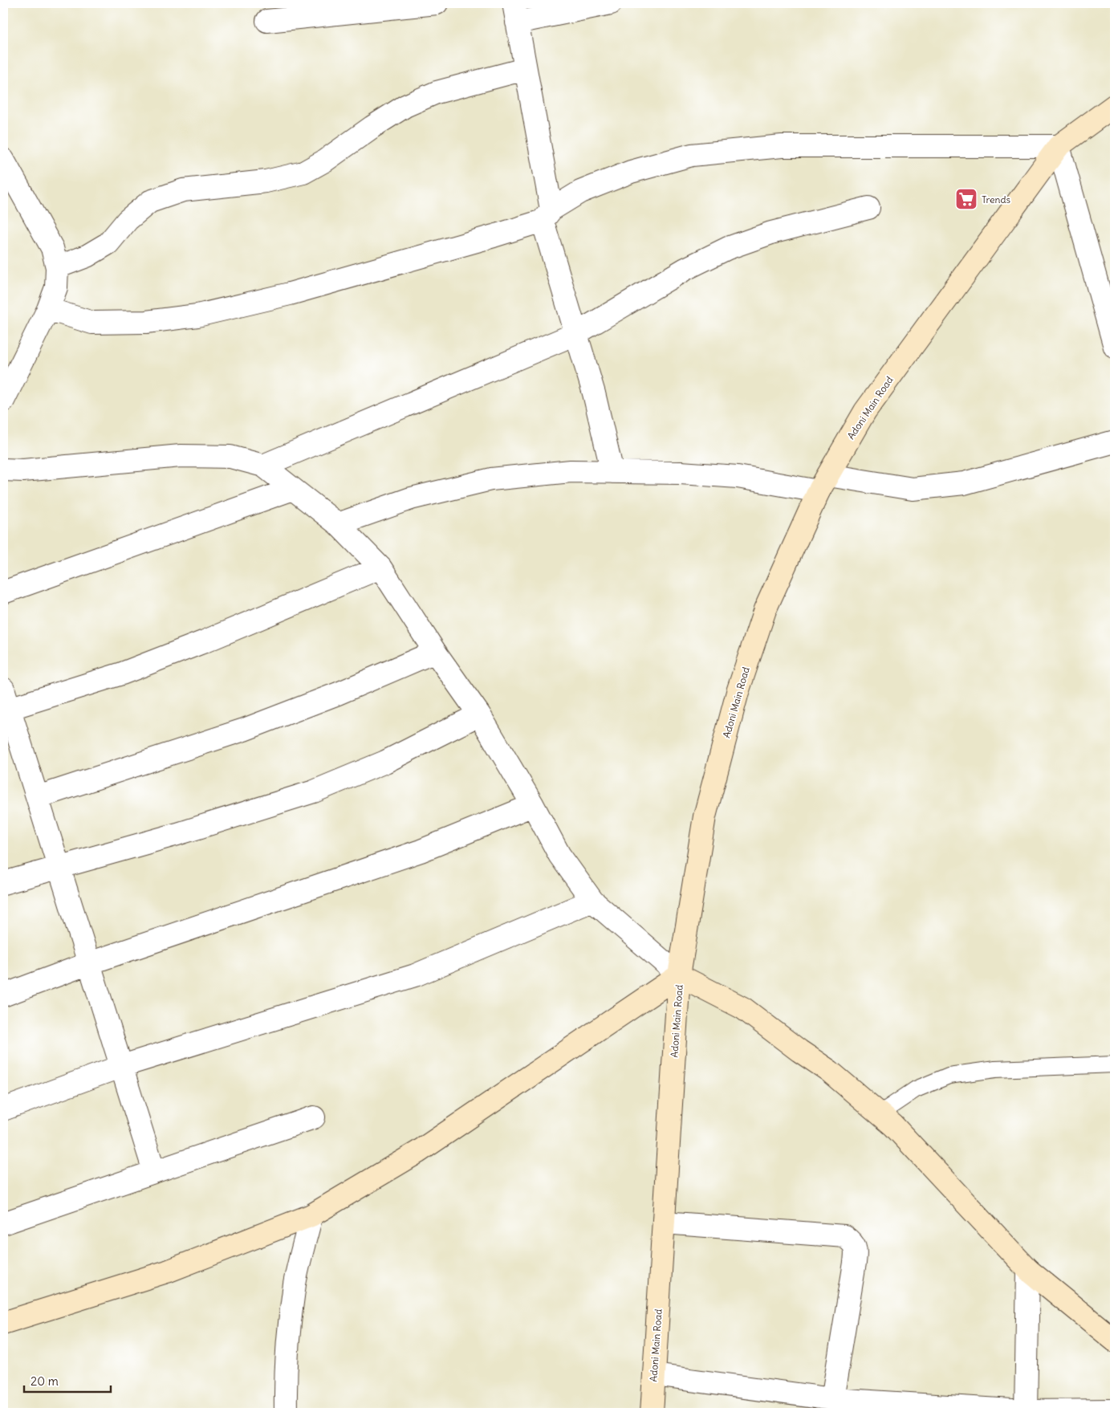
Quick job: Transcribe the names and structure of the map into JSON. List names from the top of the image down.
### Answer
{
  "streets": {
    "street": ["Adoni Main Road"]
  },
  "places": {
    "supermarket": ["Trends"]
  },
  "scale_bar": "20 m"
}
